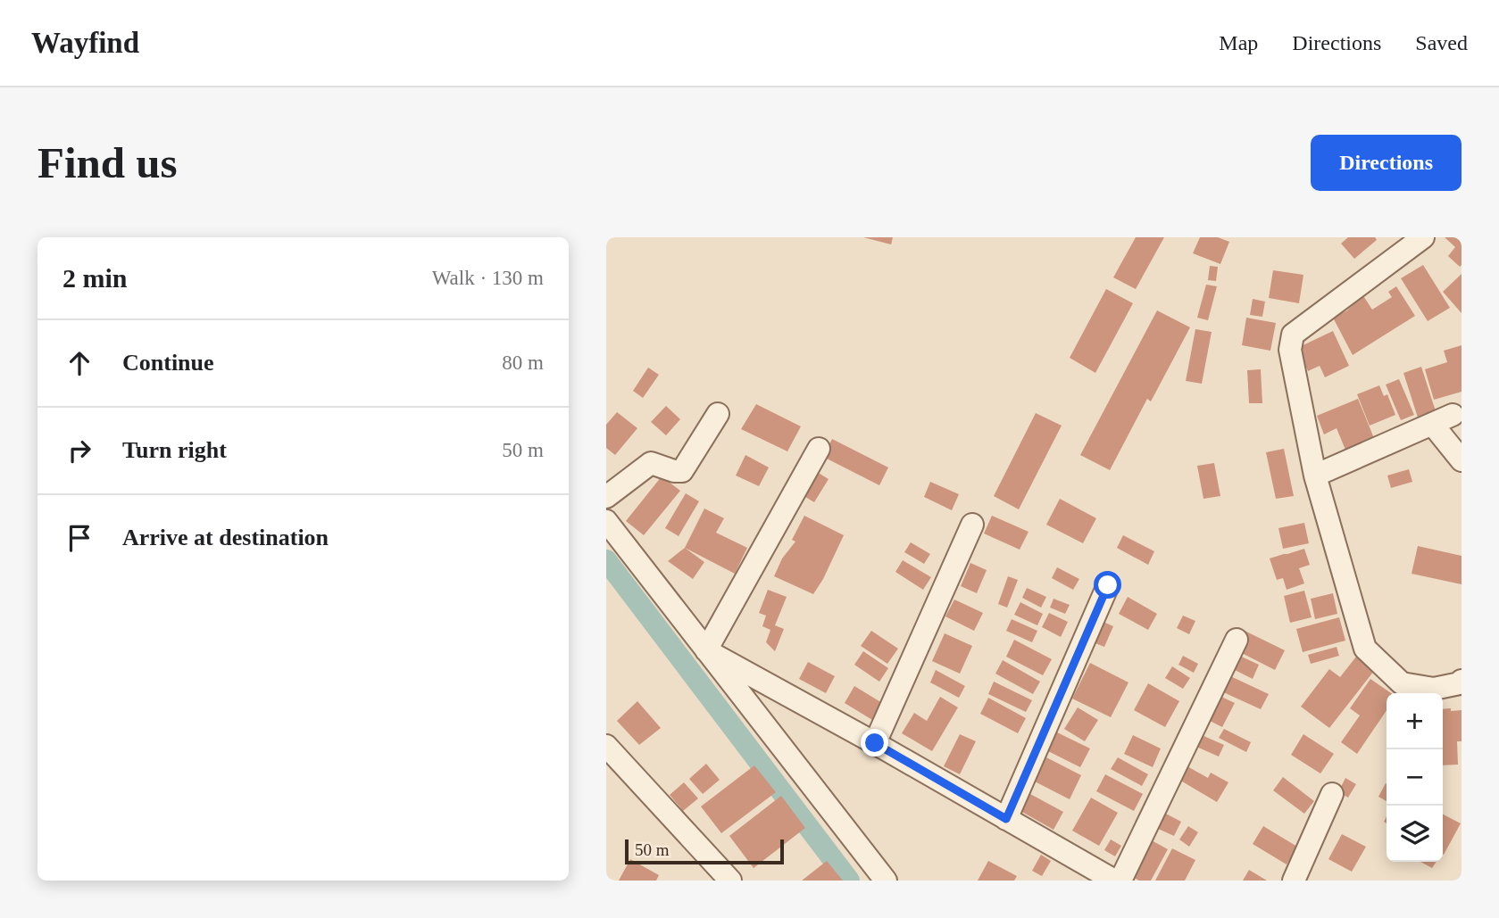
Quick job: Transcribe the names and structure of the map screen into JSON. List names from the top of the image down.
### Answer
{
  "scale_bar": "50 m",
  "page": {
    "header": "Wayfind",
    "nav": ["Map", "Directions", "Saved"],
    "buttons": "Directions",
    "title": "Find us",
    "heading": ["2 min", "Walk · 130 m"],
    "list": [
      ["Continue", "80 m"],
      ["Turn right", "50 m"],
      "Arrive at destination"
    ],
    "map_buttons": ["+", "−"],
    "scale": "50 m"
  }
}
